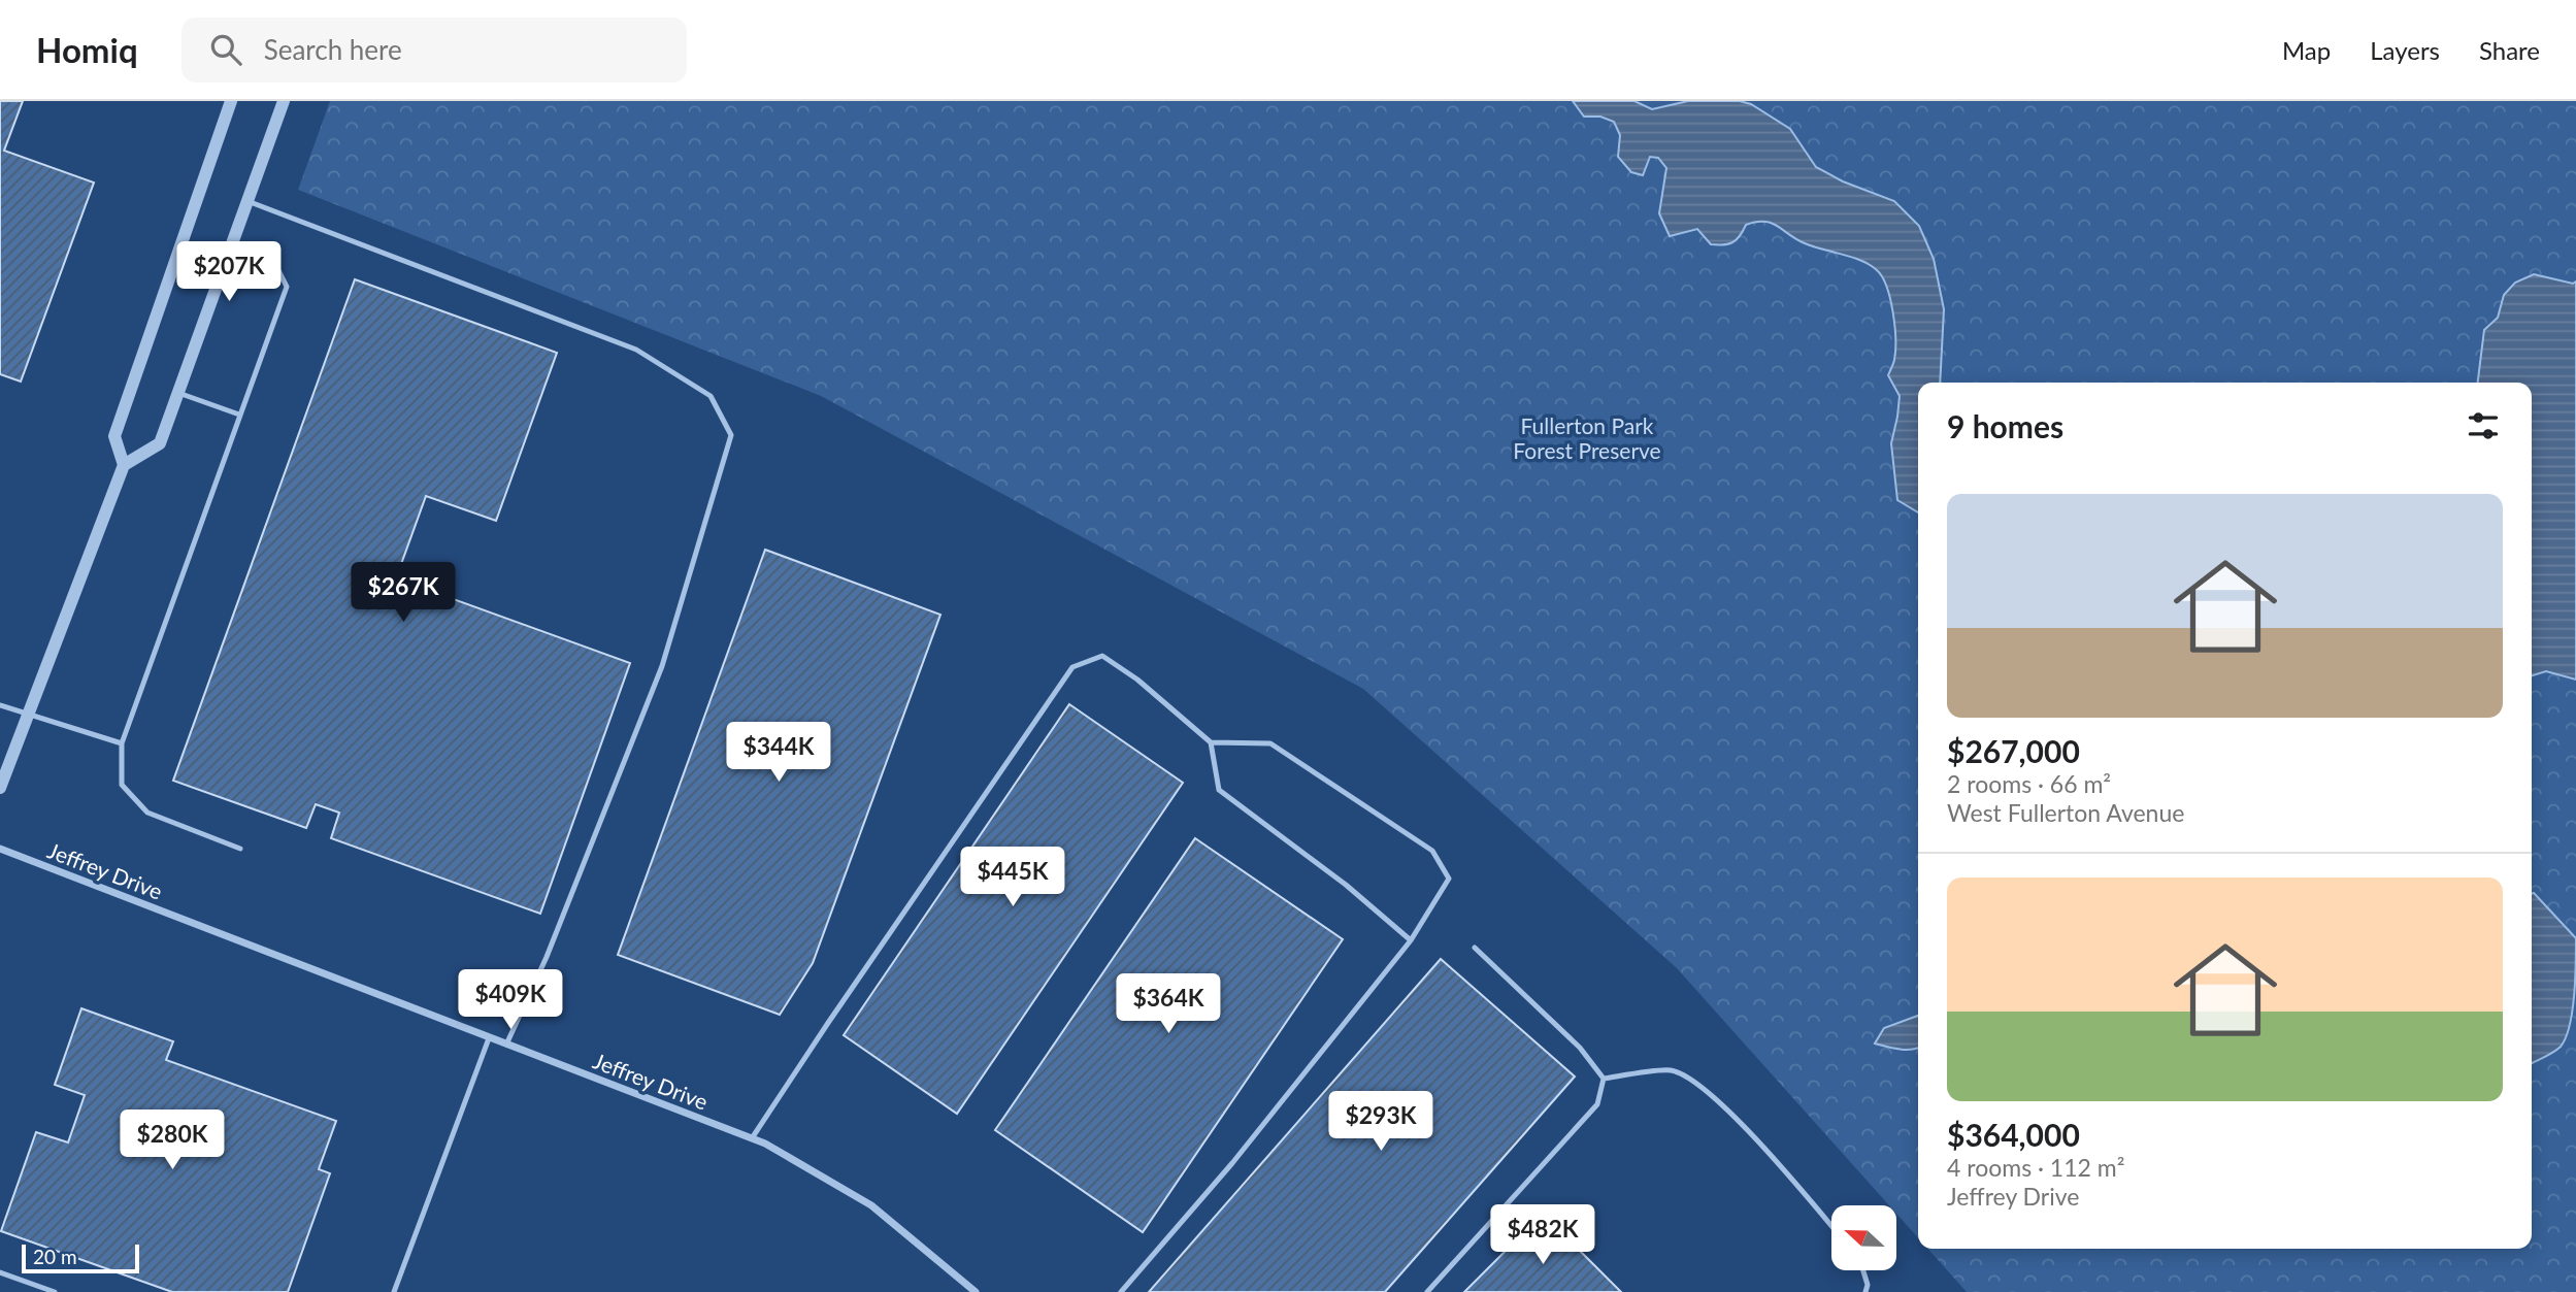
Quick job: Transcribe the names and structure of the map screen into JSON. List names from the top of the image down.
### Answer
{
  "streets": {
    "street": ["Jeffrey Drive"]
  },
  "parks": ["Fullerton Park Forest Preserve"],
  "scale_bar": "20 m",
  "north": "left",
  "page": {
    "header": "Homiq",
    "search": "Search here",
    "nav": ["Map", "Layers", "Share"],
    "price": [
      "$207K",
      "$267K",
      "$344K",
      "$445K",
      "$409K",
      "$364K",
      "$293K",
      "$280K",
      "$482K"
    ],
    "heading": "9 homes",
    "list": [
      {
        "name": "$267,000",
        "note": "2 rooms · 66 m² · West Fullerton Avenue"
      },
      {
        "name": "$364,000",
        "note": "4 rooms · 112 m² · Jeffrey Drive"
      }
    ],
    "scale": "20 m"
  }
}
